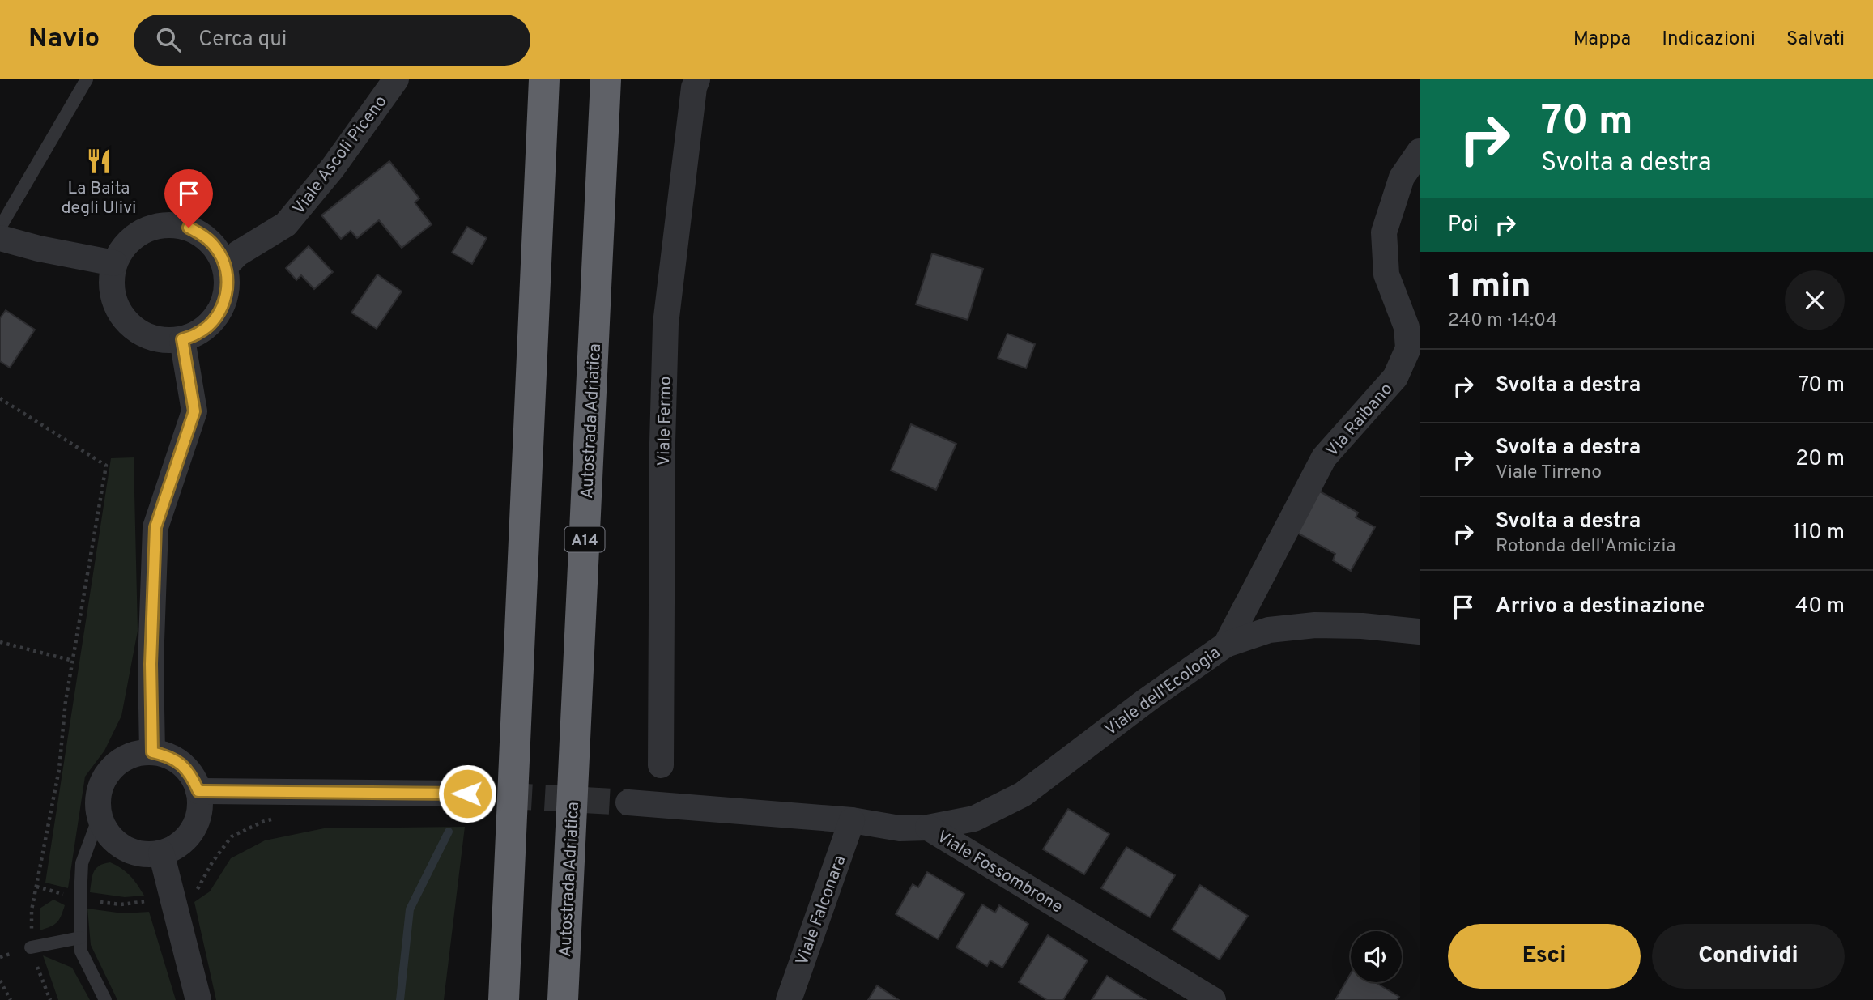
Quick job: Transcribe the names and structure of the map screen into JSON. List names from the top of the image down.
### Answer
{
  "streets": {
    "highway": ["Autostrada Adriatica", "A14"],
    "street": [
      "Viale Ascoli Piceno",
      "Via Raibano",
      "Viale Fermo",
      "Viale dell'Ecologia",
      "Viale Fossombrone",
      "Viale Falconara"
    ]
  },
  "crossings": [
    ["Via Raibano", "Viale dell'Ecologia"],
    ["Viale dell'Ecologia", "Viale Fossombrone"],
    ["Viale Fossombrone", "Viale Falconara"]
  ],
  "places": {
    "restaurant": ["La Baita degli Ulivi"]
  },
  "page": {
    "header": "Navio",
    "search": "Cerca qui",
    "nav": ["Mappa", "Indicazioni", "Salvati"],
    "turn": ["70 m", "Svolta a destra"],
    "then": "Poi",
    "heading": ["1 min", "240 m · 14:04"],
    "list": [
      {
        "name": "Svolta a destra",
        "value": "70 m"
      },
      {
        "name": "Svolta a destra",
        "note": "Viale Tirreno",
        "value": "20 m"
      },
      {
        "name": "Svolta a destra",
        "note": "Rotonda dell'Amicizia",
        "value": "110 m"
      },
      {
        "name": "Arrivo a destinazione",
        "value": "40 m"
      }
    ],
    "buttons": ["Esci", "Condividi"]
  }
}
